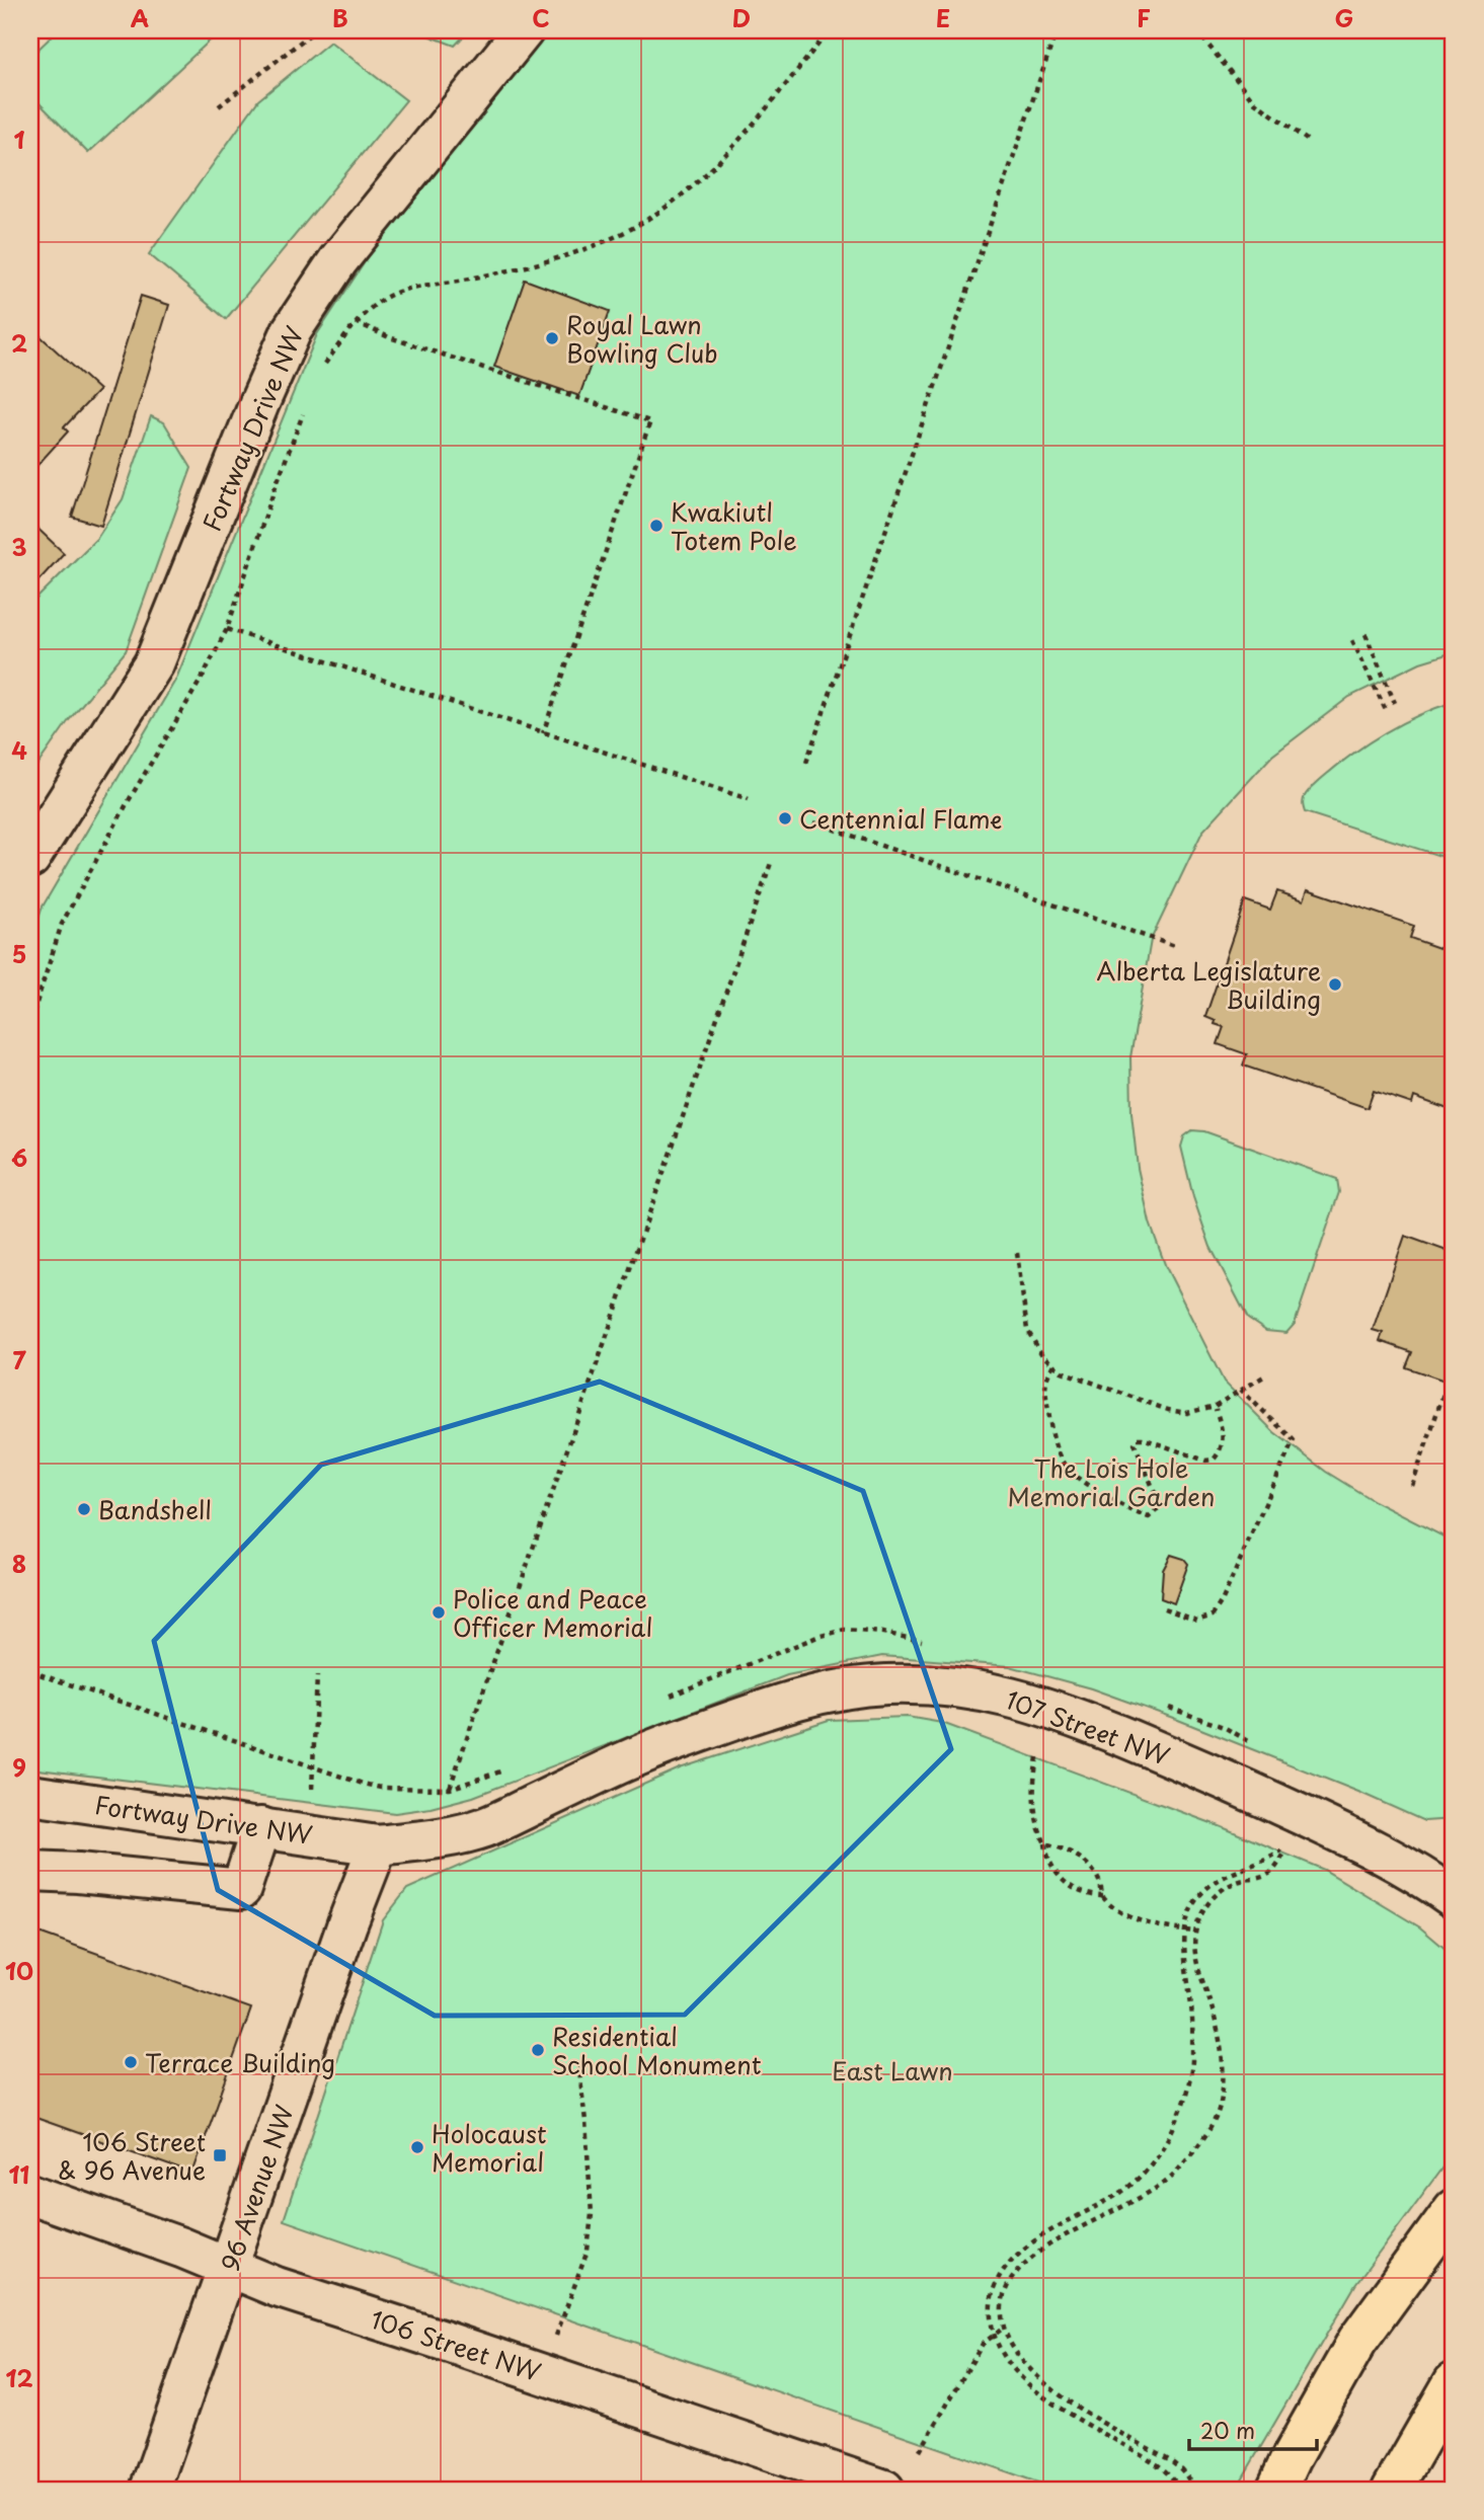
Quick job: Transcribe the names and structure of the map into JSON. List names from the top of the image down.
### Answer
{
  "streets": {
    "street": [
      "Fortway Drive NW",
      "107 Street NW",
      "96 Avenue NW",
      "106 Street NW"
    ]
  },
  "crossings": [
    ["Fortway Drive NW", "107 Street NW"],
    ["Fortway Drive NW", "96 Avenue NW"],
    ["107 Street NW", "96 Avenue NW"],
    ["96 Avenue NW", "106 Street NW"]
  ],
  "parks": ["The Lois Hole Memorial Garden", "East Lawn"],
  "places": {
    "other": [
      "Royal Lawn Bowling Club",
      "Kwakiutl Totem Pole",
      "Centennial Flame",
      "Alberta Legislature Building",
      "Bandshell",
      "Police and Peace Officer Memorial",
      "Residential School Monument",
      "Terrace Building",
      "Holocaust Memorial"
    ],
    "transit": ["106 Street & 96 Avenue"]
  },
  "scale_bar": "20 m",
  "grid": {
    "columns": [
      "A",
      "B",
      "C",
      "D",
      "E",
      "F",
      "G"
    ],
    "rows": [
      "1",
      "2",
      "3",
      "4",
      "5",
      "6",
      "7",
      "8",
      "9",
      "10",
      "11",
      "12"
    ]
  }
}
